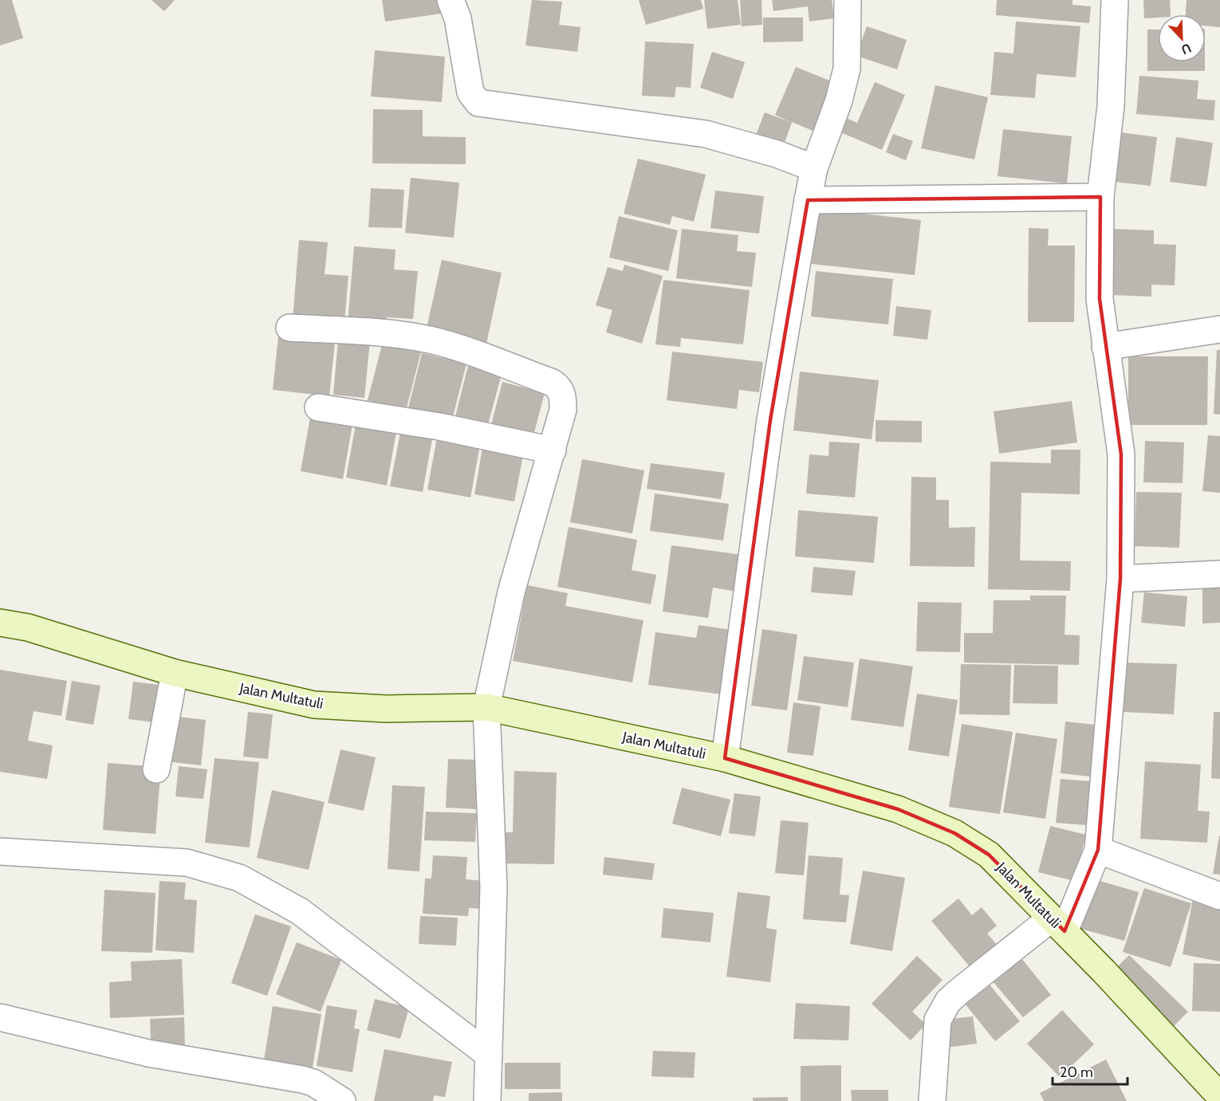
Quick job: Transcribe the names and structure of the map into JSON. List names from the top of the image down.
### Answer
{
  "streets": {
    "main road": ["Jalan Multatuli"]
  },
  "scale_bar": "20 m",
  "north": "bottom right"
}
